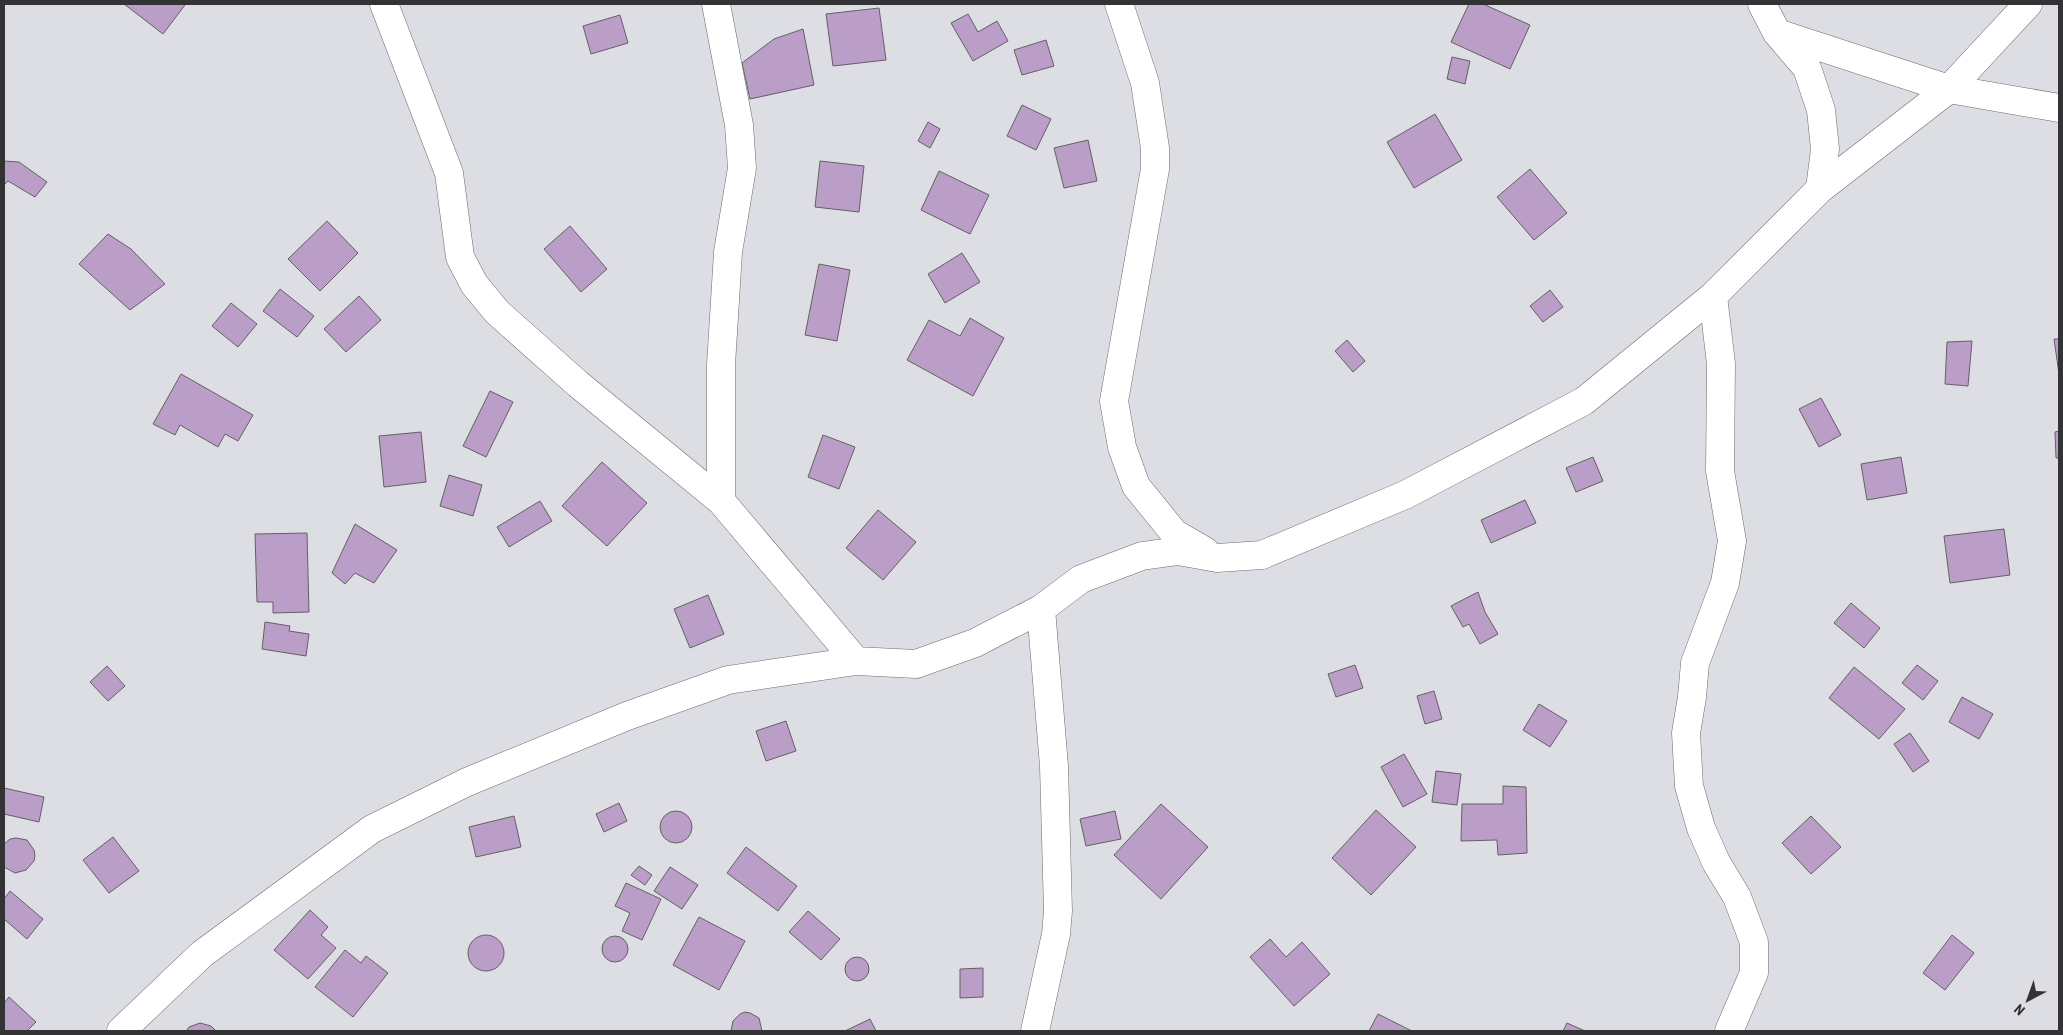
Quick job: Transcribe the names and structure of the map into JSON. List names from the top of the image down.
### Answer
{
  "north": "bottom left"
}
